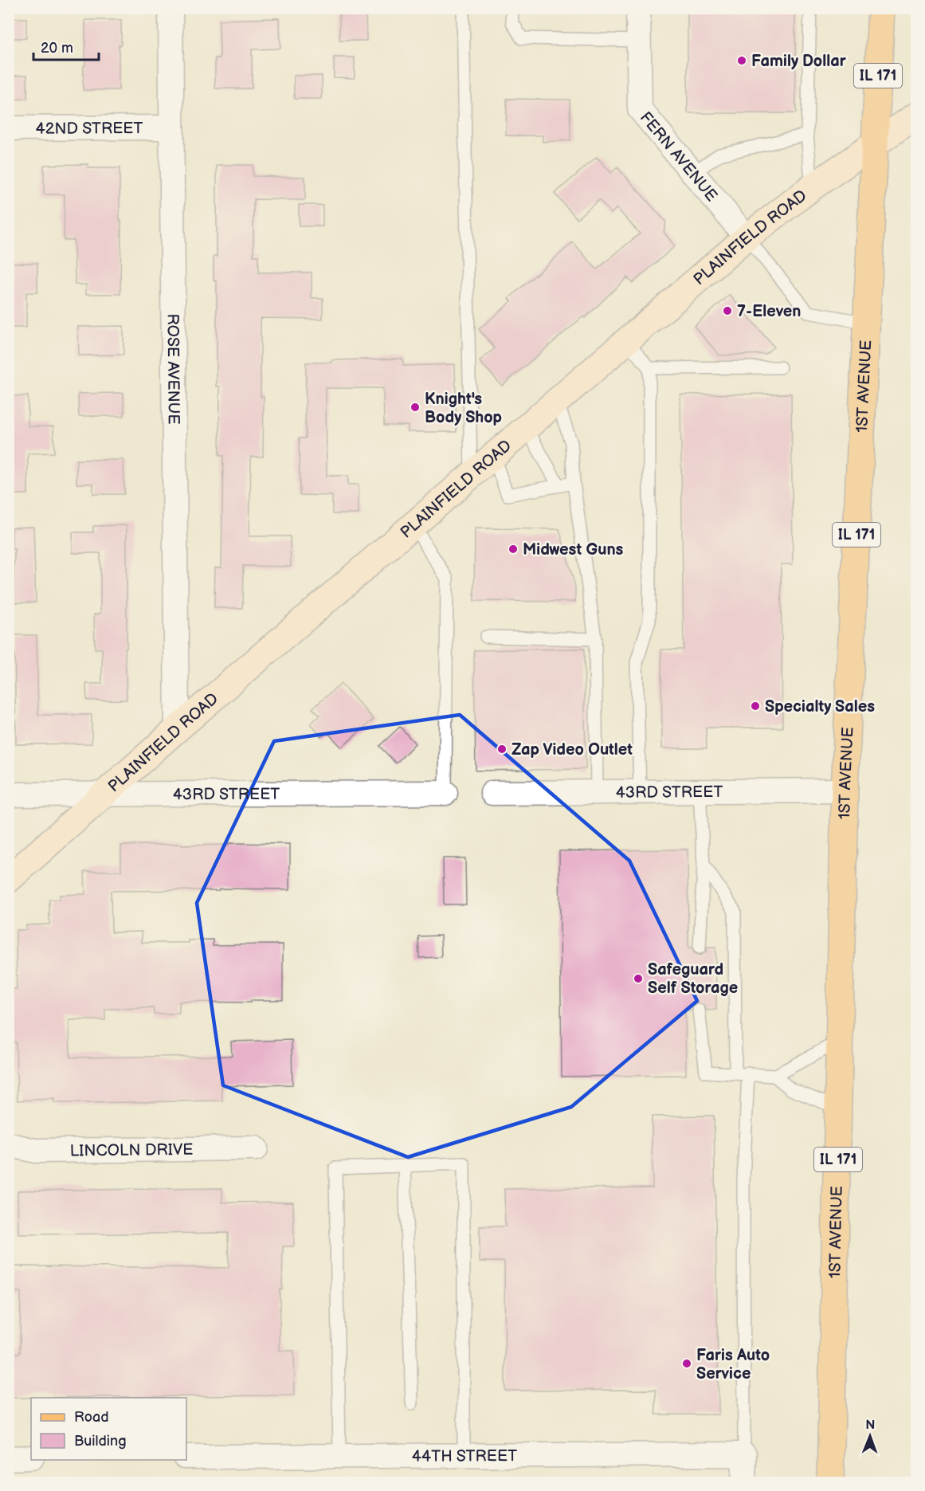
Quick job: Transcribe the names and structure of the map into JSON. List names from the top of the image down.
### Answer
{
  "streets": {
    "main road": ["IL 171", "1ST AVENUE"],
    "street": [
      "42ND STREET",
      "FERN AVENUE",
      "PLAINFIELD ROAD",
      "ROSE AVENUE",
      "43RD STREET",
      "LINCOLN DRIVE",
      "44TH STREET"
    ]
  },
  "crossings": [
    ["42ND STREET", "ROSE AVENUE"],
    ["FERN AVENUE", "PLAINFIELD ROAD"],
    ["PLAINFIELD ROAD", "ROSE AVENUE"],
    ["PLAINFIELD ROAD", "1ST AVENUE"],
    ["PLAINFIELD ROAD", "43RD STREET"],
    ["1ST AVENUE", "43RD STREET"]
  ],
  "places": [
    "Family Dollar",
    "7-Eleven",
    "Knight's Body Shop",
    "Midwest Guns",
    "Specialty Sales",
    "Zap Video Outlet",
    "Safeguard Self Storage",
    "Faris Auto Service"
  ],
  "legend": ["Road", "Building"],
  "scale_bar": "20 m",
  "north": "top"
}
